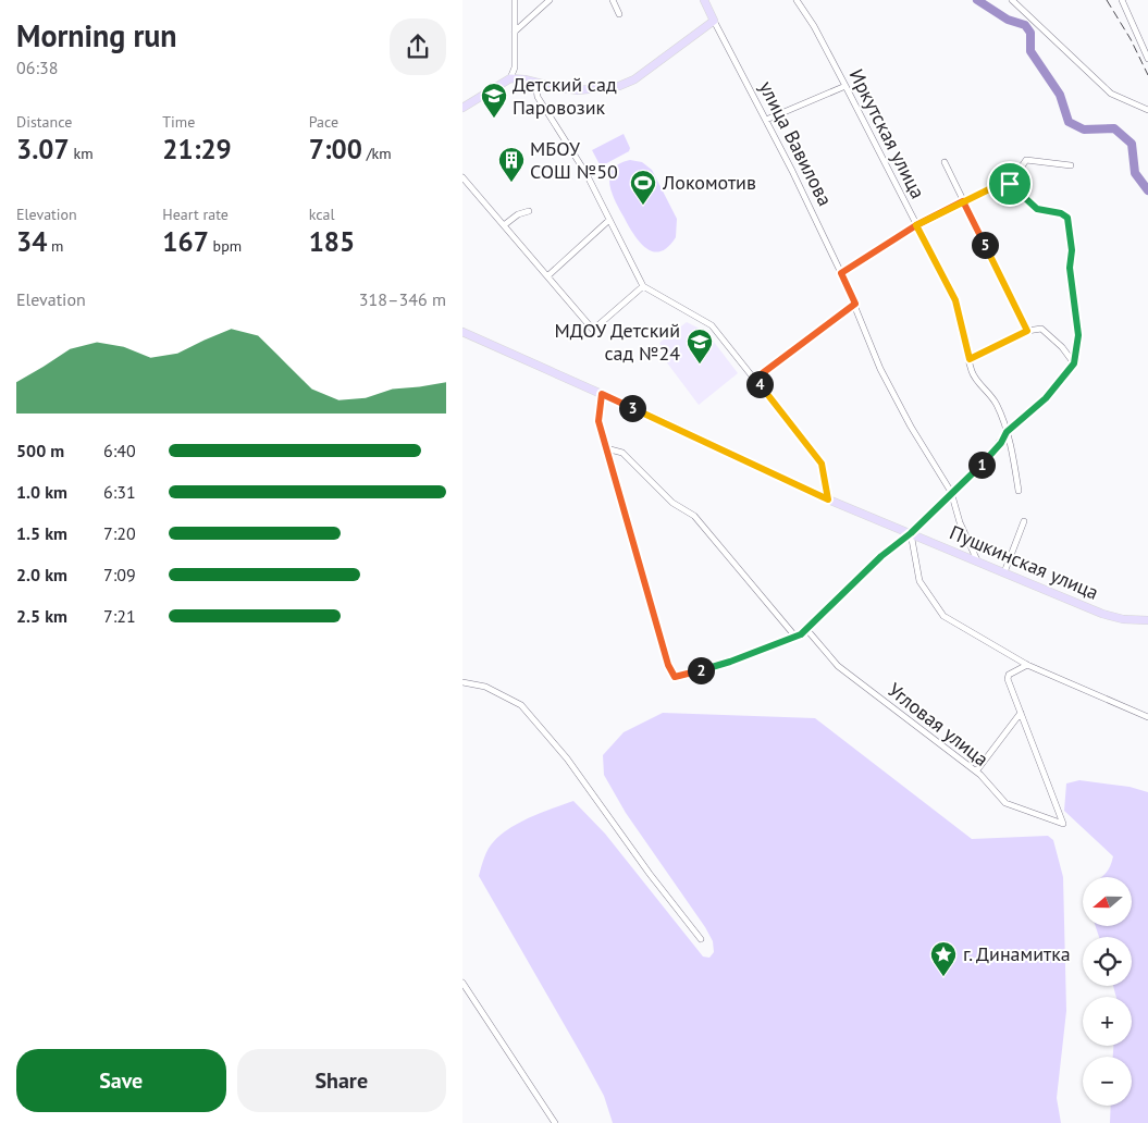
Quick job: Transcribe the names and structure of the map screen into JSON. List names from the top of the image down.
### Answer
{
  "streets": {
    "main road": ["улица Вавилова", "Пушкинская улица"],
    "street": ["Иркутская улица", "Угловая улица"]
  },
  "crossings": [
    ["улица Вавилова", "Пушкинская улица"]
  ],
  "places": {
    "school or university": ["Детский сад Паровозик", "МДОУ Детский сад №24"],
    "building": ["МБОУ СОШ №50"],
    "sports": ["Локомотив"],
    "place": ["г. Динамитка"]
  },
  "north": "left",
  "page": {
    "heading": ["Morning run", "06:38"],
    "stats": [
      ["Distance", "3.07 km"],
      ["Time", "21:29"],
      ["Pace", "7:00 /km"],
      ["Elevation", "34 m"],
      ["Heart rate", "167 bpm"],
      ["kcal", "185"]
    ],
    "pins": [
      "5",
      "4",
      "3",
      "1",
      "2"
    ],
    "chart": ["Elevation", "318–346 m"],
    "list": [
      {
        "name": "500 m",
        "note": "6:40"
      },
      {
        "name": "1.0 km",
        "note": "6:31"
      },
      {
        "name": "1.5 km",
        "note": "7:20"
      },
      {
        "name": "2.0 km",
        "note": "7:09"
      },
      {
        "name": "2.5 km",
        "note": "7:21"
      }
    ],
    "map_buttons": ["+", "−"],
    "buttons": ["Save", "Share"]
  }
}
